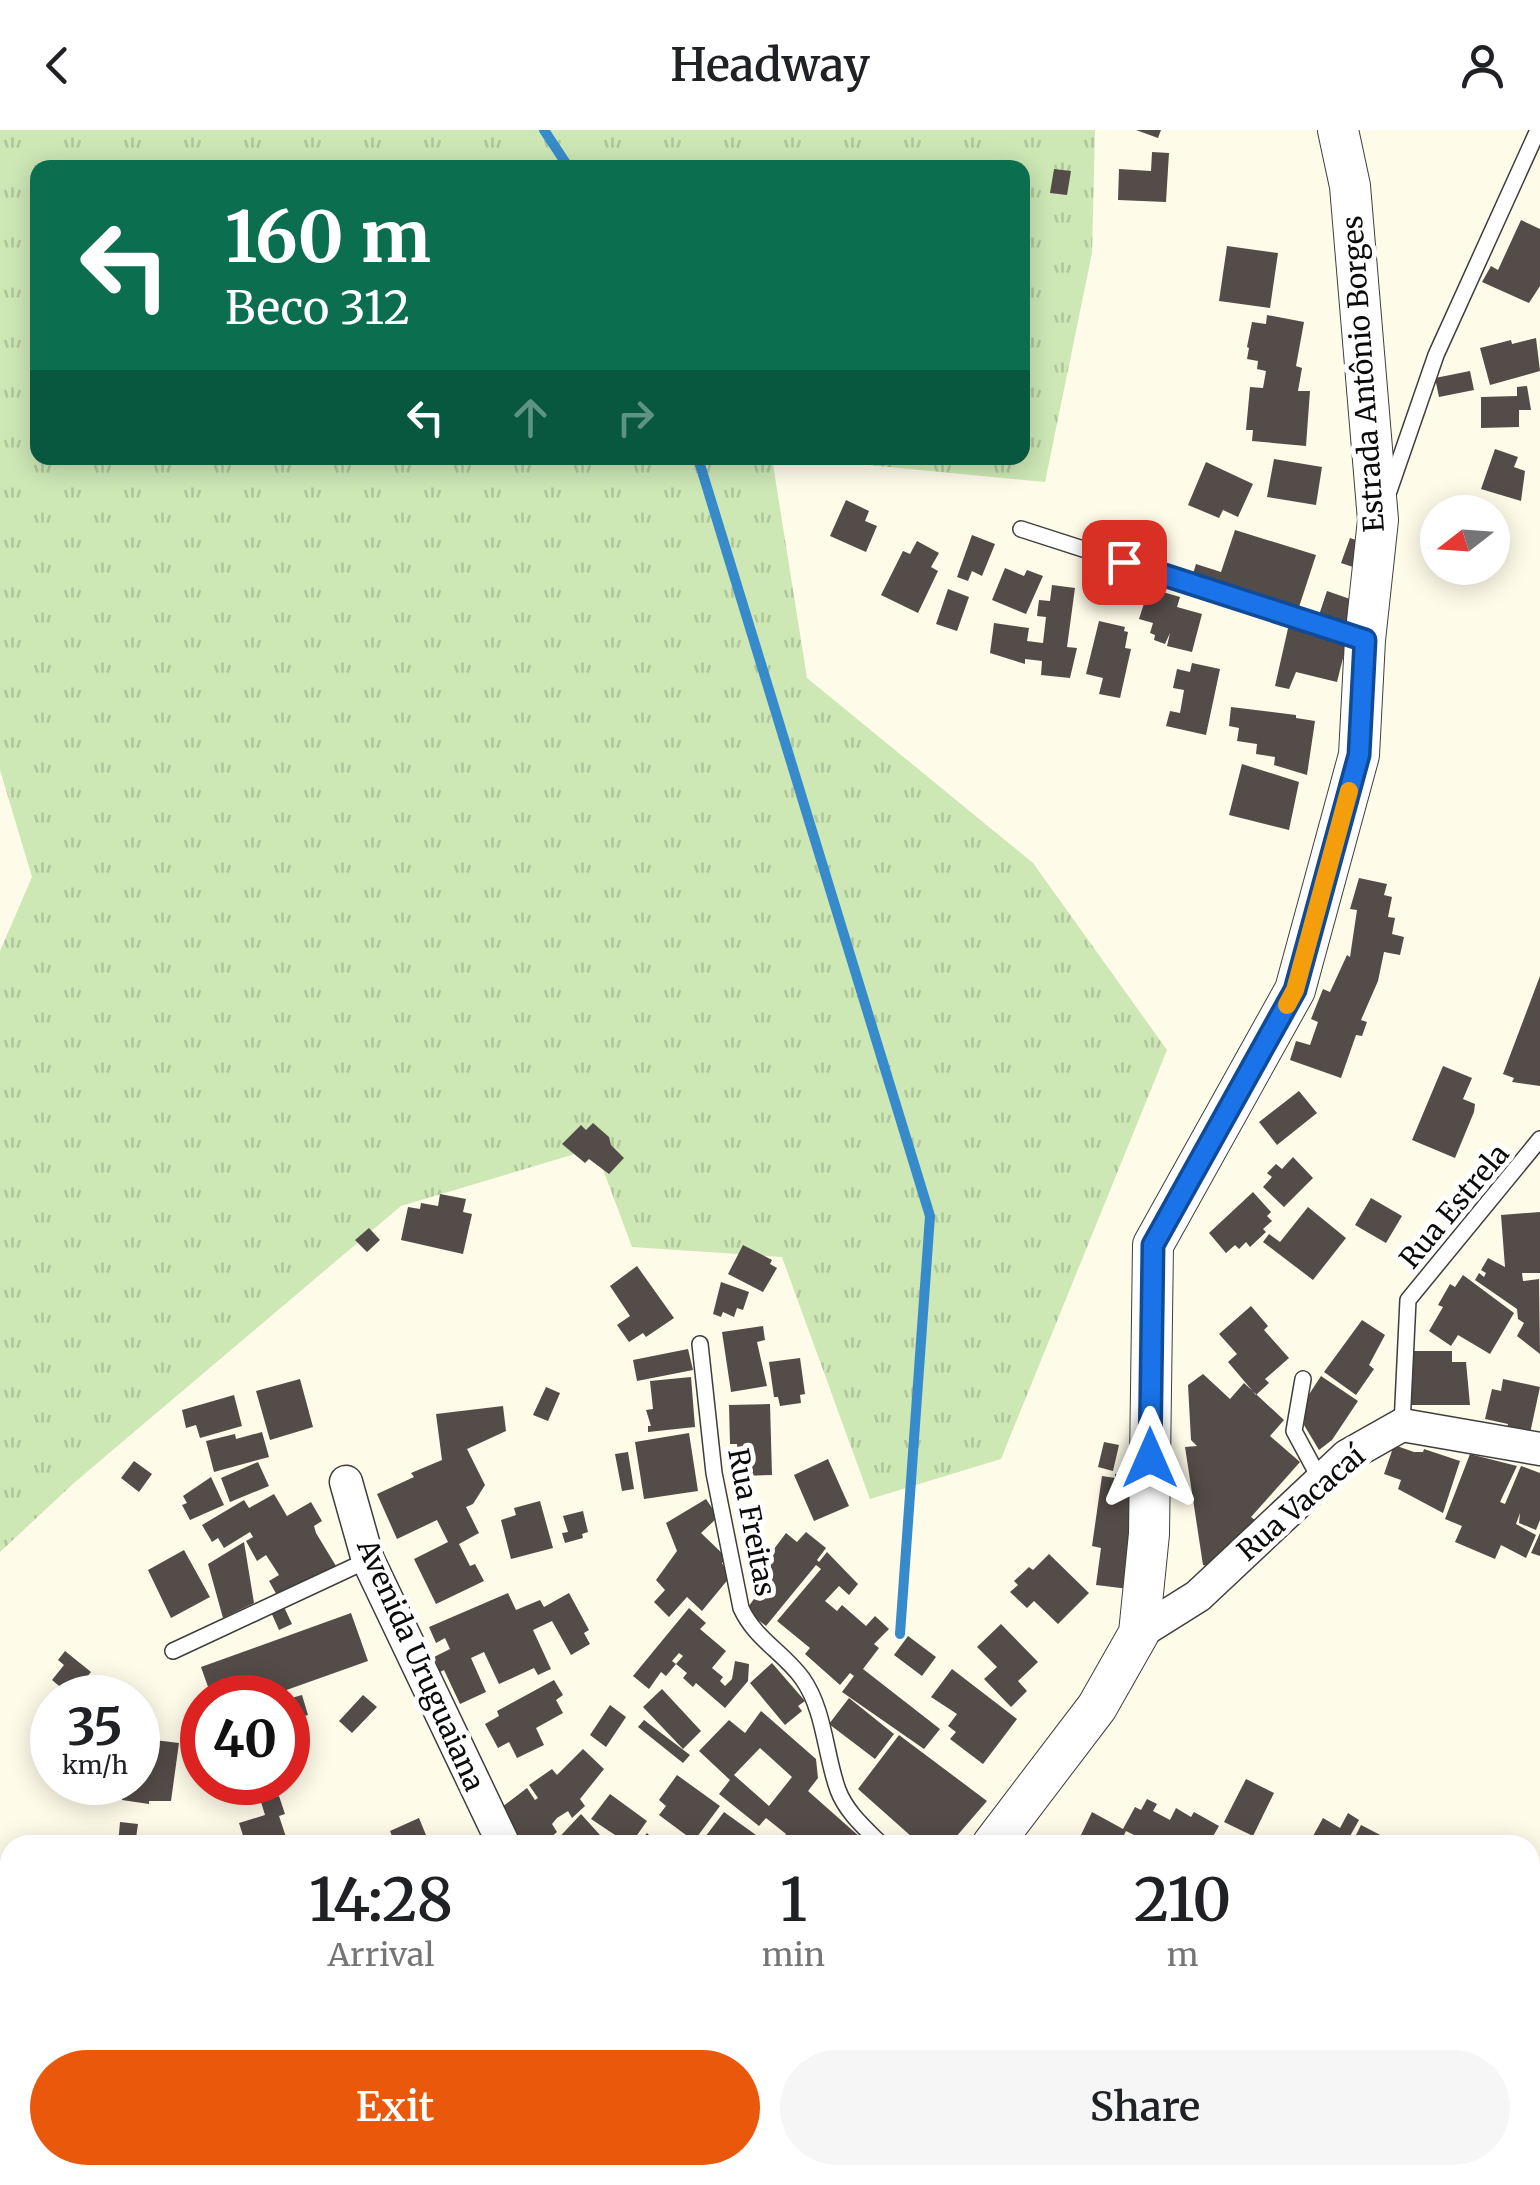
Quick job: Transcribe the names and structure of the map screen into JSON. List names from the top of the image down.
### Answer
{
  "streets": {
    "street": ["Estrada Antônio Borges", "Rua Vacacaí", "Avenida Uruguaiana"],
    "lane": ["Rua Estrela", "Rua Freitas"]
  },
  "crossings": [
    ["Estrada Antônio Borges", "Rua Vacacaí"],
    ["Rua Estrela", "Rua Vacacaí"]
  ],
  "north": "left",
  "page": {
    "header": "Headway",
    "turn": ["160 m", "Beco 312"],
    "speed": "35 km/h",
    "limit": "40",
    "eta": [
      "14:28",
      "Arrival",
      "1",
      "min",
      "210",
      "m"
    ],
    "buttons": ["Exit", "Share"]
  }
}
